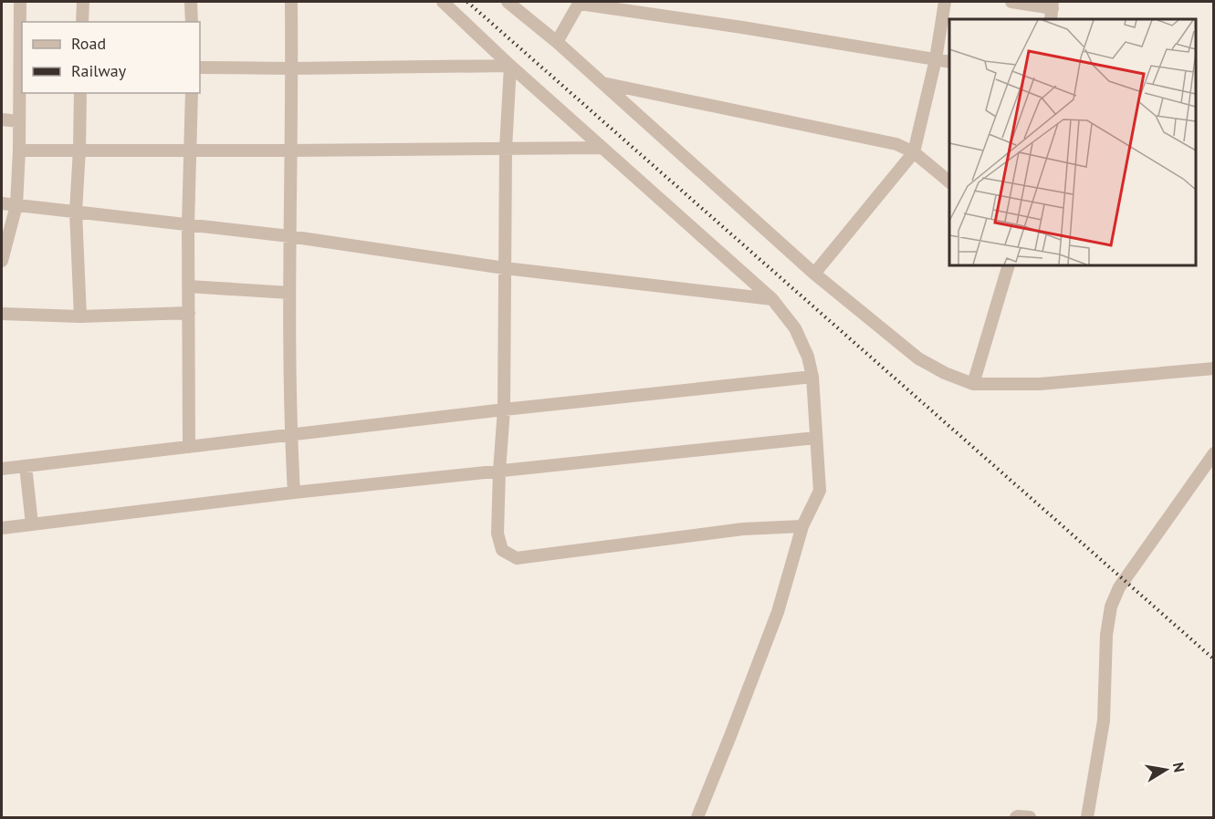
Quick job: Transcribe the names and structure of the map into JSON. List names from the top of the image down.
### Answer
{
  "legend": ["Road", "Railway"],
  "north": "right"
}
